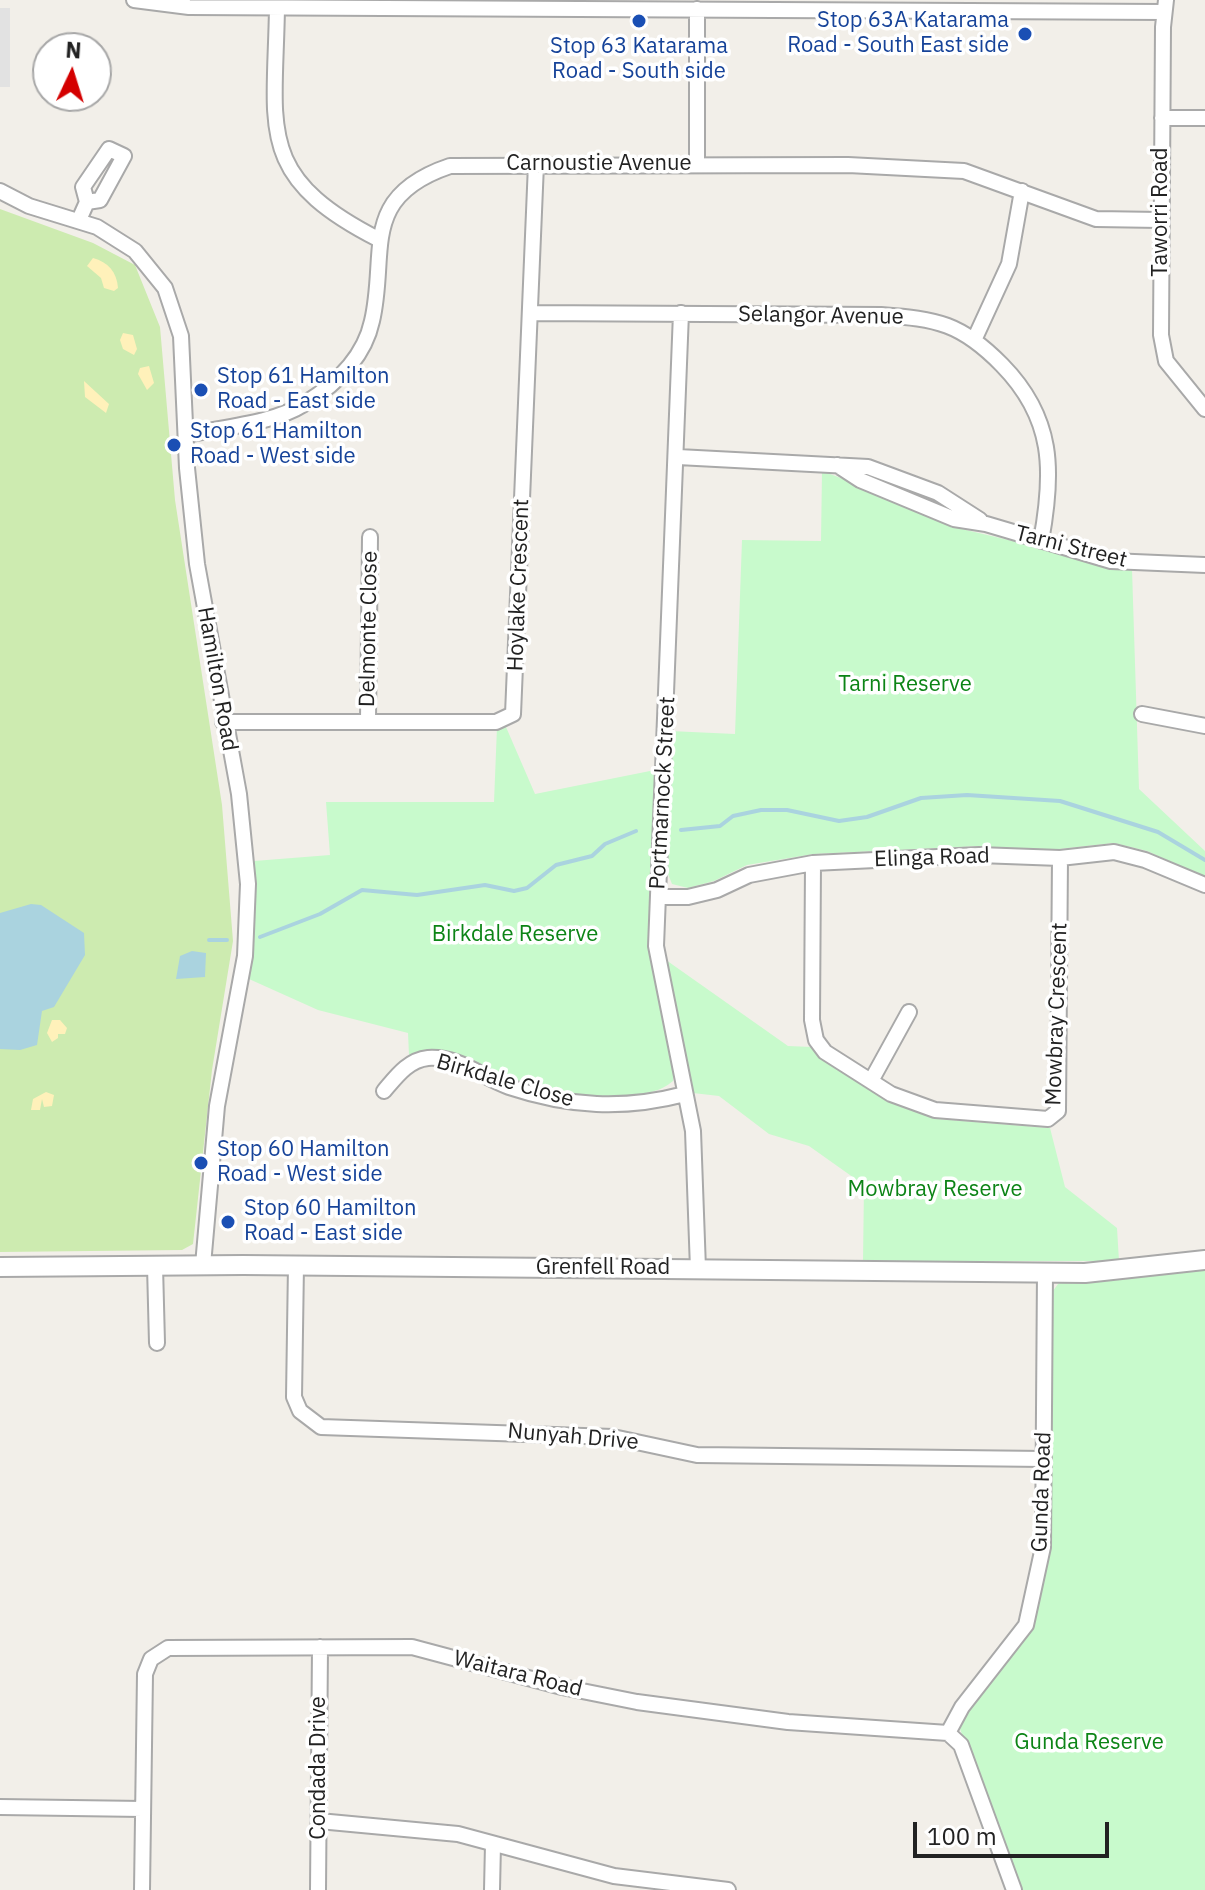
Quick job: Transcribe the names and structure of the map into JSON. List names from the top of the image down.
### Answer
{
  "streets": {
    "street": [
      "Carnoustie Avenue",
      "Taworri Road",
      "Selangor Avenue",
      "Tarni Street",
      "Hoylake Crescent",
      "Delmonte Close",
      "Hamilton Road",
      "Portmarnock Street",
      "Elinga Road",
      "Mowbray Crescent",
      "Birkdale Close",
      "Grenfell Road",
      "Nunyah Drive",
      "Gunda Road",
      "Waitara Road",
      "Condada Drive"
    ]
  },
  "crossings": [
    ["Carnoustie Avenue", "Taworri Road"],
    ["Carnoustie Avenue", "Hoylake Crescent"],
    ["Carnoustie Avenue", "Hamilton Road"],
    ["Selangor Avenue", "Tarni Street"],
    ["Selangor Avenue", "Hoylake Crescent"],
    ["Selangor Avenue", "Portmarnock Street"],
    ["Tarni Street", "Portmarnock Street"],
    ["Hoylake Crescent", "Delmonte Close"],
    ["Hoylake Crescent", "Hamilton Road"],
    ["Hamilton Road", "Grenfell Road"],
    ["Portmarnock Street", "Elinga Road"],
    ["Portmarnock Street", "Birkdale Close"],
    ["Portmarnock Street", "Grenfell Road"],
    ["Elinga Road", "Mowbray Crescent"],
    ["Grenfell Road", "Nunyah Drive"],
    ["Grenfell Road", "Gunda Road"],
    ["Nunyah Drive", "Gunda Road"],
    ["Gunda Road", "Waitara Road"],
    ["Waitara Road", "Condada Drive"]
  ],
  "parks": [
    "Tarni Reserve",
    "Birkdale Reserve",
    "Mowbray Reserve",
    "Gunda Reserve"
  ],
  "places": [
    "Stop 63 Katarama Road - South side",
    "Stop 63A Katarama Road - South East side",
    "Stop 61 Hamilton Road - East side",
    "Stop 61 Hamilton Road - West side",
    "Stop 60 Hamilton Road - West side",
    "Stop 60 Hamilton Road - East side"
  ],
  "scale_bar": "100 m",
  "north": "top"
}
